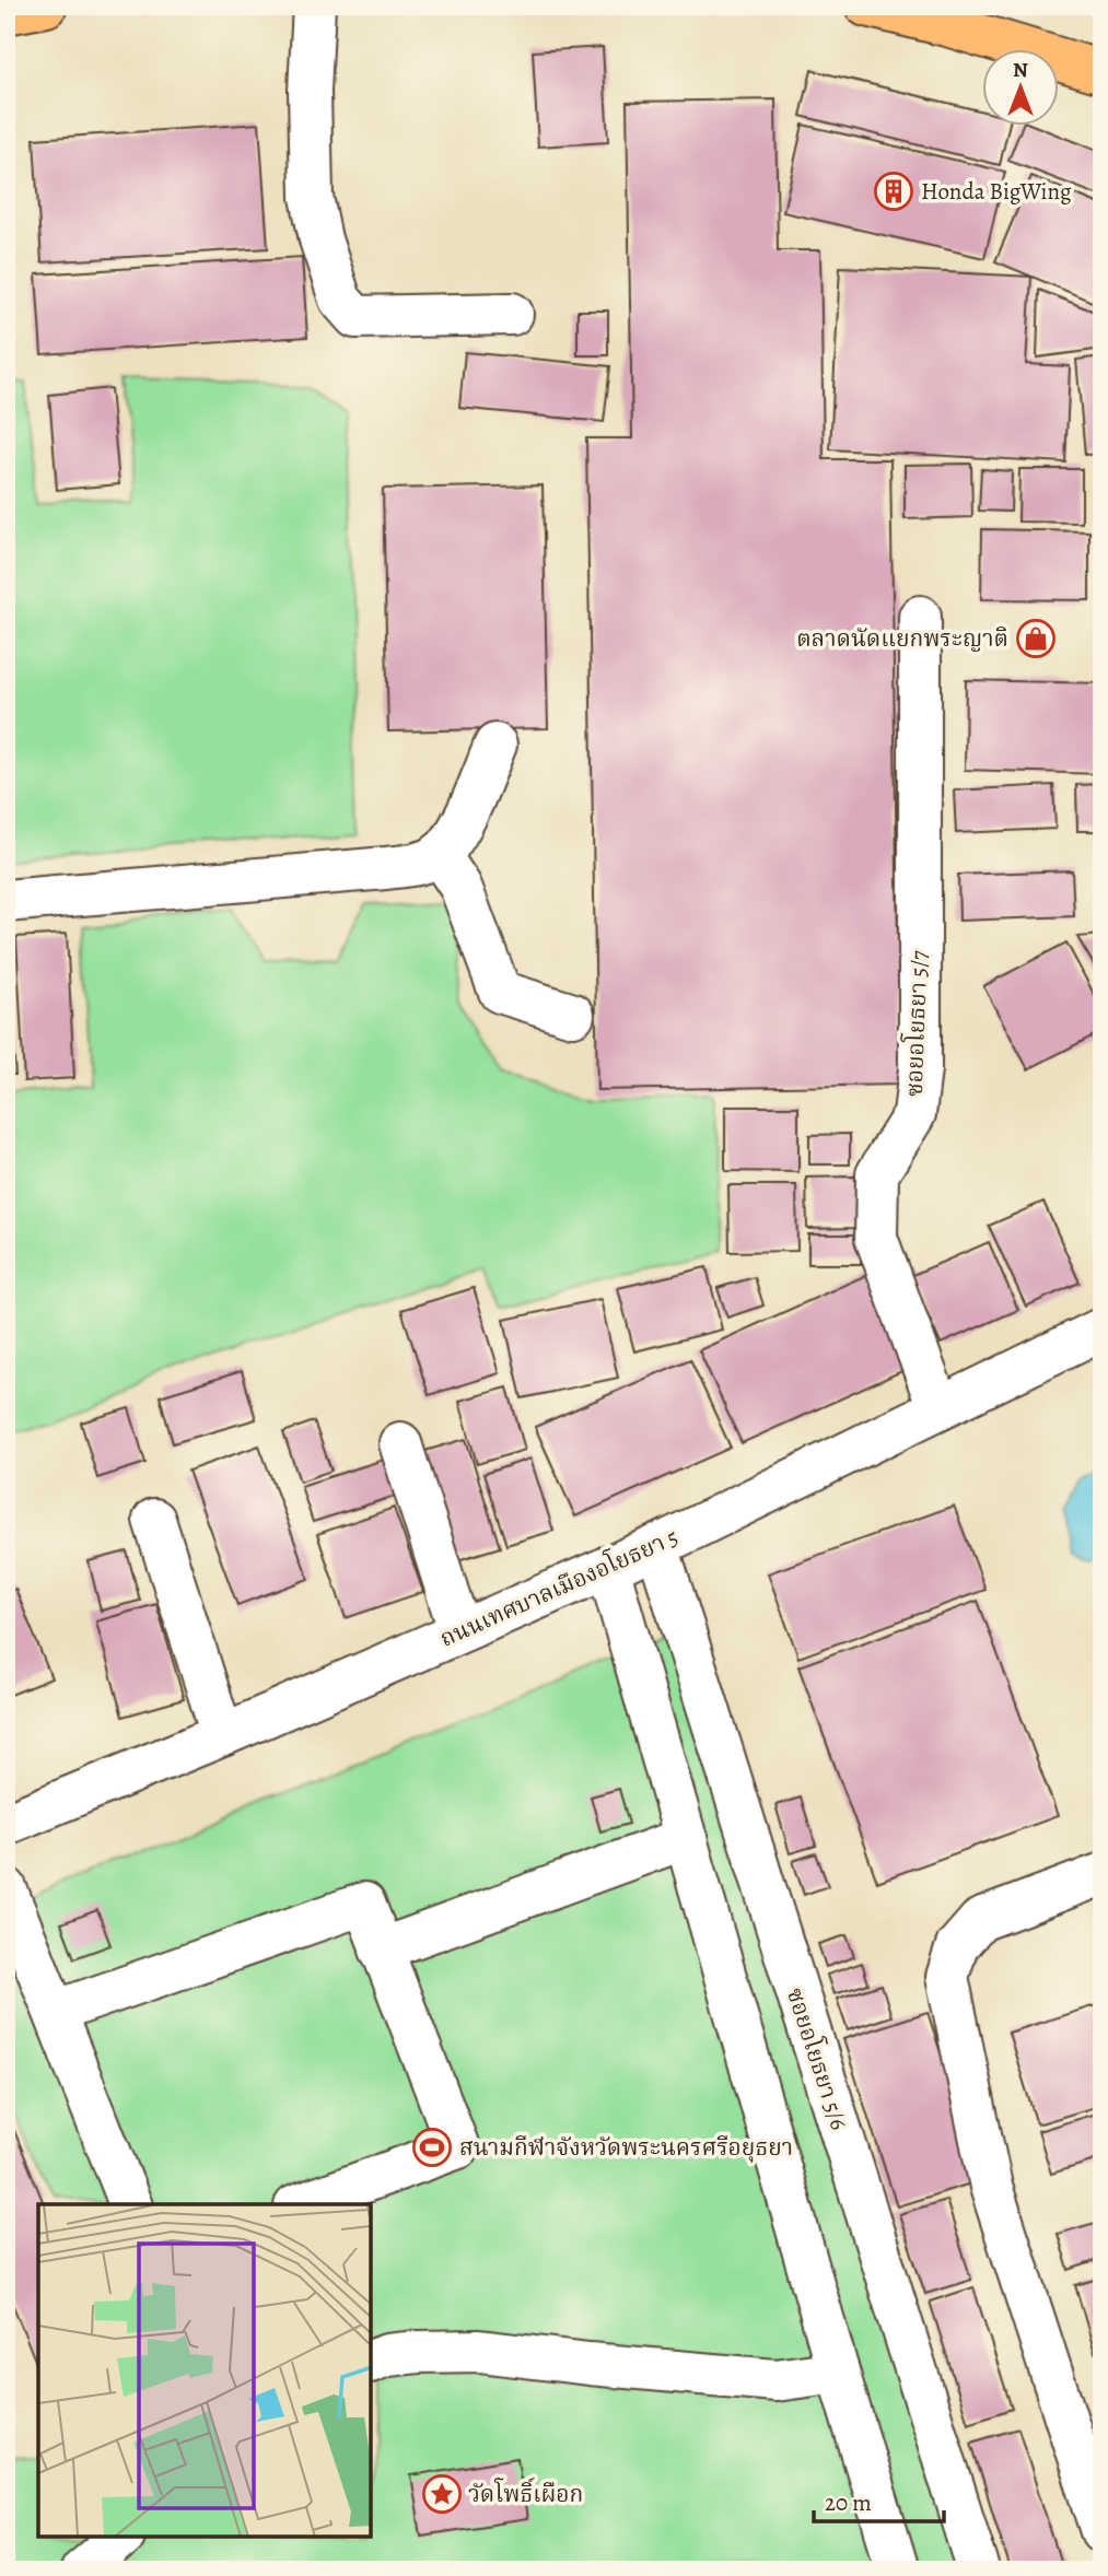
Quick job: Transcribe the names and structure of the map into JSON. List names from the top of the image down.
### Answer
{
  "streets": {
    "street": ["ซอยอโยธยา 5/7", "ถนนเทศบาลเมืองอโยธยา 5", "ซอยอโยธยา 5/6"]
  },
  "crossings": [
    ["ซอยอโยธยา 5/7", "ถนนเทศบาลเมืองอโยธยา 5"],
    ["ถนนเทศบาลเมืองอโยธยา 5", "ซอยอโยธยา 5/6"]
  ],
  "places": {
    "building": ["Honda BigWing"],
    "shop": ["ตลาดนัดแยกพระญาติ"],
    "sports": ["สนามกีฬาจังหวัดพระนครศรีอยุธยา"],
    "place": ["วัดโพธิ์เผือก"]
  },
  "scale_bar": "20 m",
  "north": "top"
}
